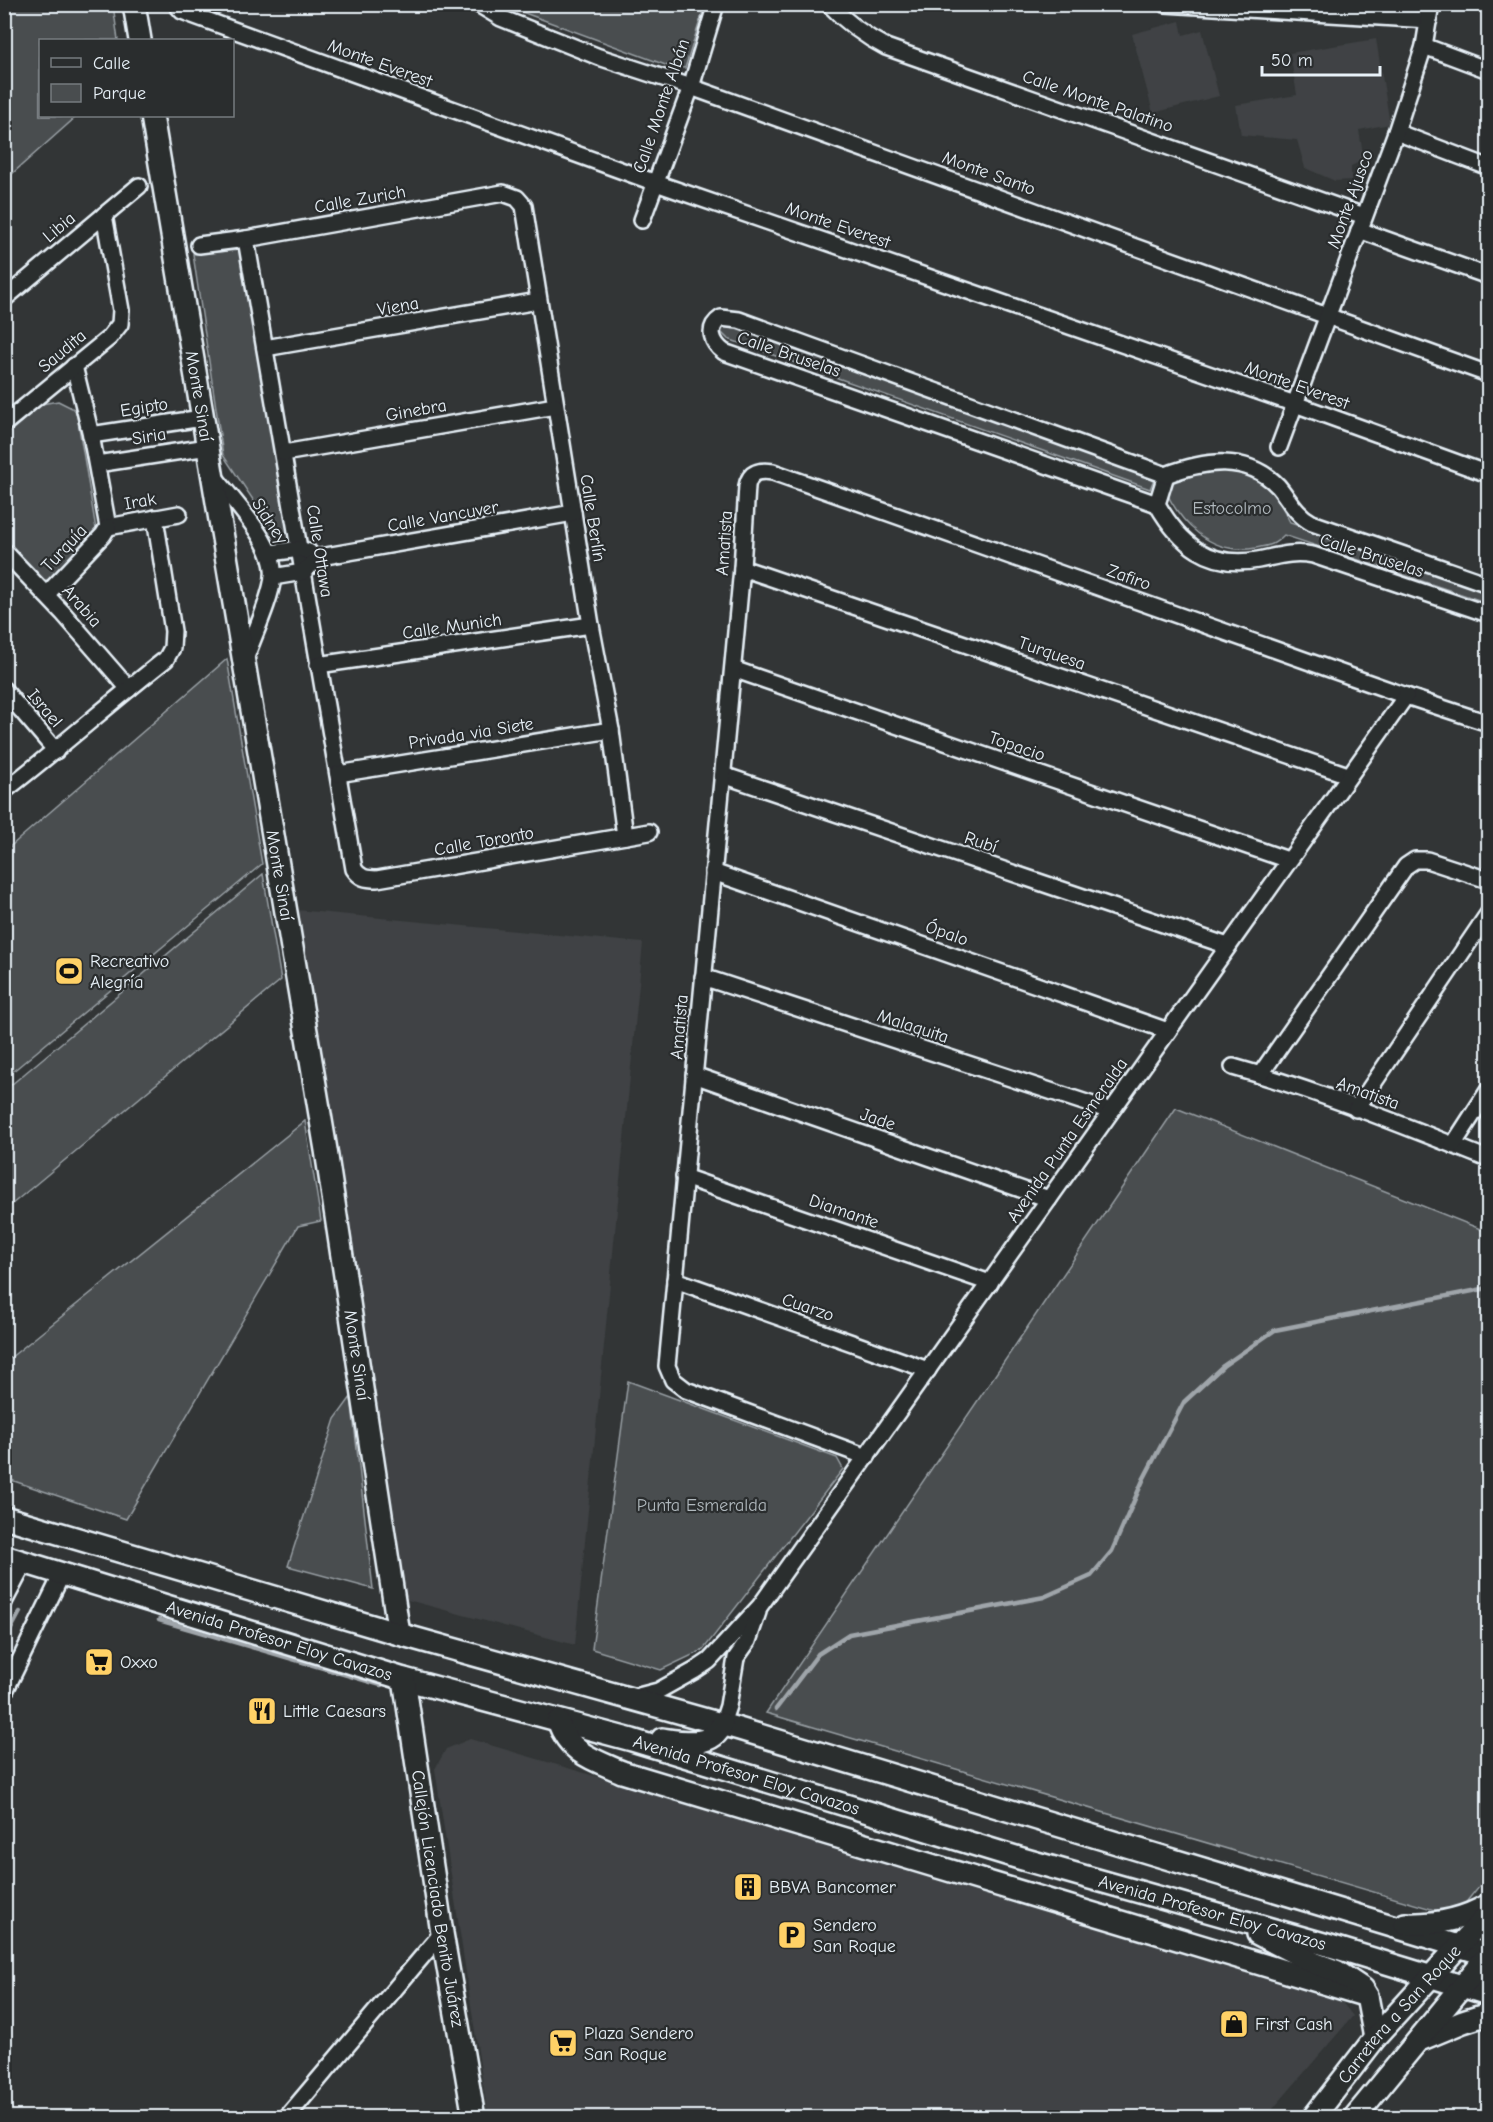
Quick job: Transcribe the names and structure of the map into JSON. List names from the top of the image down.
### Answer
{
  "streets": {
    "main road": [
      "Monte Sinaí",
      "Avenida Profesor Eloy Cavazos",
      "Callejón Licenciado Benito Juárez",
      "Carretera a San Roque"
    ],
    "street": [
      "Monte Everest",
      "Calle Monte Palatino",
      "Calle Monte Albán",
      "Monte Santo",
      "Calle Zurich",
      "Monte Ajusco",
      "Libia",
      "Viena",
      "Saudita",
      "Calle Bruselas",
      "Egipto",
      "Ginebra",
      "Siria",
      "Irak",
      "Calle Vancuver",
      "Calle Berlín",
      "Sidney",
      "Amatista",
      "Turquía",
      "Calle Ottawa",
      "Zafiro",
      "Arabia",
      "Calle Munich",
      "Turquesa",
      "Israel",
      "Privada via Siete",
      "Topacio",
      "Calle Toronto",
      "Rubí",
      "Ópalo",
      "Malaquita",
      "Jade",
      "Avenida Punta Esmeralda",
      "Diamante",
      "Cuarzo"
    ]
  },
  "crossings": [
    ["Monte Everest", "Calle Monte Albán"],
    ["Monte Everest", "Monte Ajusco"],
    ["Calle Monte Palatino", "Monte Ajusco"],
    ["Calle Monte Albán", "Monte Santo"],
    ["Monte Santo", "Monte Ajusco"],
    ["Calle Zurich", "Calle Berlín"],
    ["Calle Zurich", "Calle Ottawa"],
    ["Libia", "Saudita"],
    ["Viena", "Calle Berlín"],
    ["Viena", "Calle Ottawa"],
    ["Monte Sinaí", "Egipto"],
    ["Monte Sinaí", "Siria"],
    ["Monte Sinaí", "Sidney"],
    ["Ginebra", "Calle Berlín"],
    ["Ginebra", "Calle Ottawa"],
    ["Irak", "Turquía"],
    ["Calle Vancuver", "Calle Berlín"],
    ["Calle Berlín", "Calle Munich"],
    ["Calle Berlín", "Privada via Siete"],
    ["Calle Berlín", "Calle Toronto"],
    ["Amatista", "Zafiro"],
    ["Amatista", "Turquesa"],
    ["Amatista", "Topacio"],
    ["Amatista", "Rubí"],
    ["Amatista", "Ópalo"],
    ["Amatista", "Malaquita"],
    ["Amatista", "Jade"],
    ["Amatista", "Avenida Punta Esmeralda"],
    ["Amatista", "Diamante"],
    ["Amatista", "Cuarzo"],
    ["Turquía", "Arabia"],
    ["Calle Ottawa", "Calle Munich"],
    ["Calle Ottawa", "Privada via Siete"],
    ["Calle Ottawa", "Calle Toronto"],
    ["Zafiro", "Avenida Punta Esmeralda"],
    ["Turquesa", "Avenida Punta Esmeralda"],
    ["Topacio", "Avenida Punta Esmeralda"],
    ["Rubí", "Avenida Punta Esmeralda"],
    ["Ópalo", "Avenida Punta Esmeralda"],
    ["Malaquita", "Avenida Punta Esmeralda"],
    ["Jade", "Avenida Punta Esmeralda"],
    ["Avenida Punta Esmeralda", "Diamante"],
    ["Avenida Punta Esmeralda", "Cuarzo"],
    ["Avenida Profesor Eloy Cavazos", "Callejón Licenciado Benito Juárez"],
    ["Avenida Profesor Eloy Cavazos", "Carretera a San Roque"]
  ],
  "parks": ["Estocolmo", "Punta Esmeralda"],
  "places": {
    "sports": ["Recreativo Alegría"],
    "supermarket": ["Oxxo", "Plaza Sendero San Roque"],
    "restaurant": ["Little Caesars"],
    "building": ["BBVA Bancomer"],
    "parking": ["Sendero San Roque"],
    "shop": ["First Cash"]
  },
  "legend": ["Calle", "Parque"],
  "scale_bar": "50 m"
}
